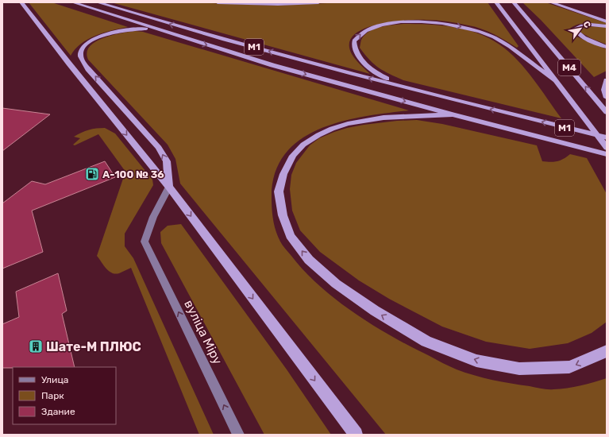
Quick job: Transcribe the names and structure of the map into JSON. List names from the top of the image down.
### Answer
{
  "streets": {
    "highway": ["М1", "М4"],
    "street": ["вуліца Міру"]
  },
  "one_way": ["вуліца Міру"],
  "places": {
    "fuel station": ["А-100 № 36"],
    "building": ["Шате-М ПЛЮС"]
  },
  "legend": ["Улица", "Парк", "Здание"],
  "north": "top right"
}
